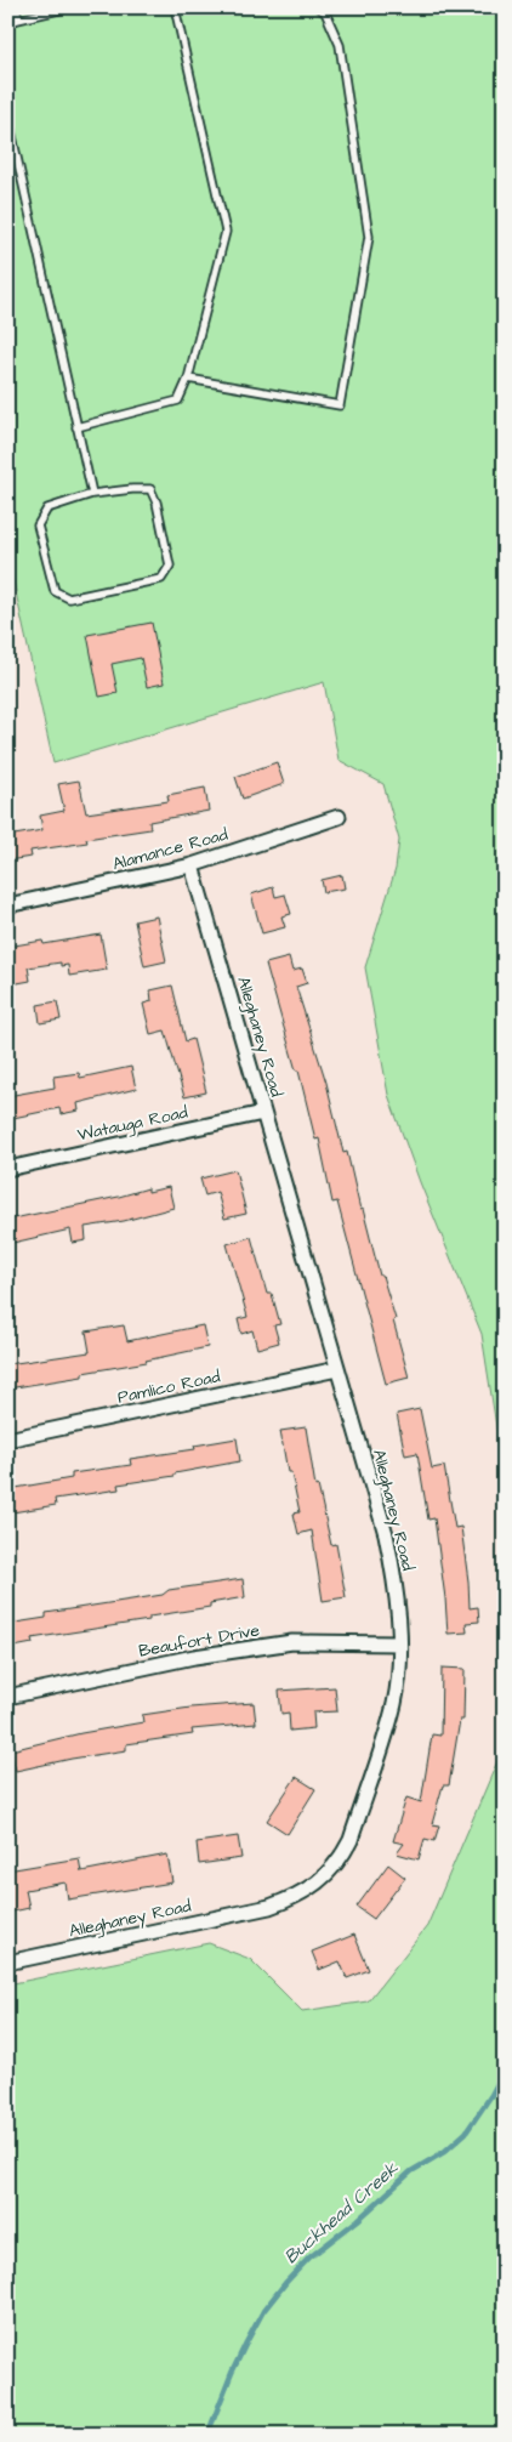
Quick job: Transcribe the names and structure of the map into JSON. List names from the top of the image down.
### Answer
{
  "streets": {
    "street": [
      "Alamance Road",
      "Alleghaney Road",
      "Watauga Road",
      "Pamlico Road",
      "Beaufort Drive"
    ]
  },
  "crossings": [
    ["Alamance Road", "Alleghaney Road"],
    ["Alleghaney Road", "Watauga Road"],
    ["Alleghaney Road", "Pamlico Road"],
    ["Alleghaney Road", "Beaufort Drive"]
  ],
  "water": ["Buckhead Creek"]
}
